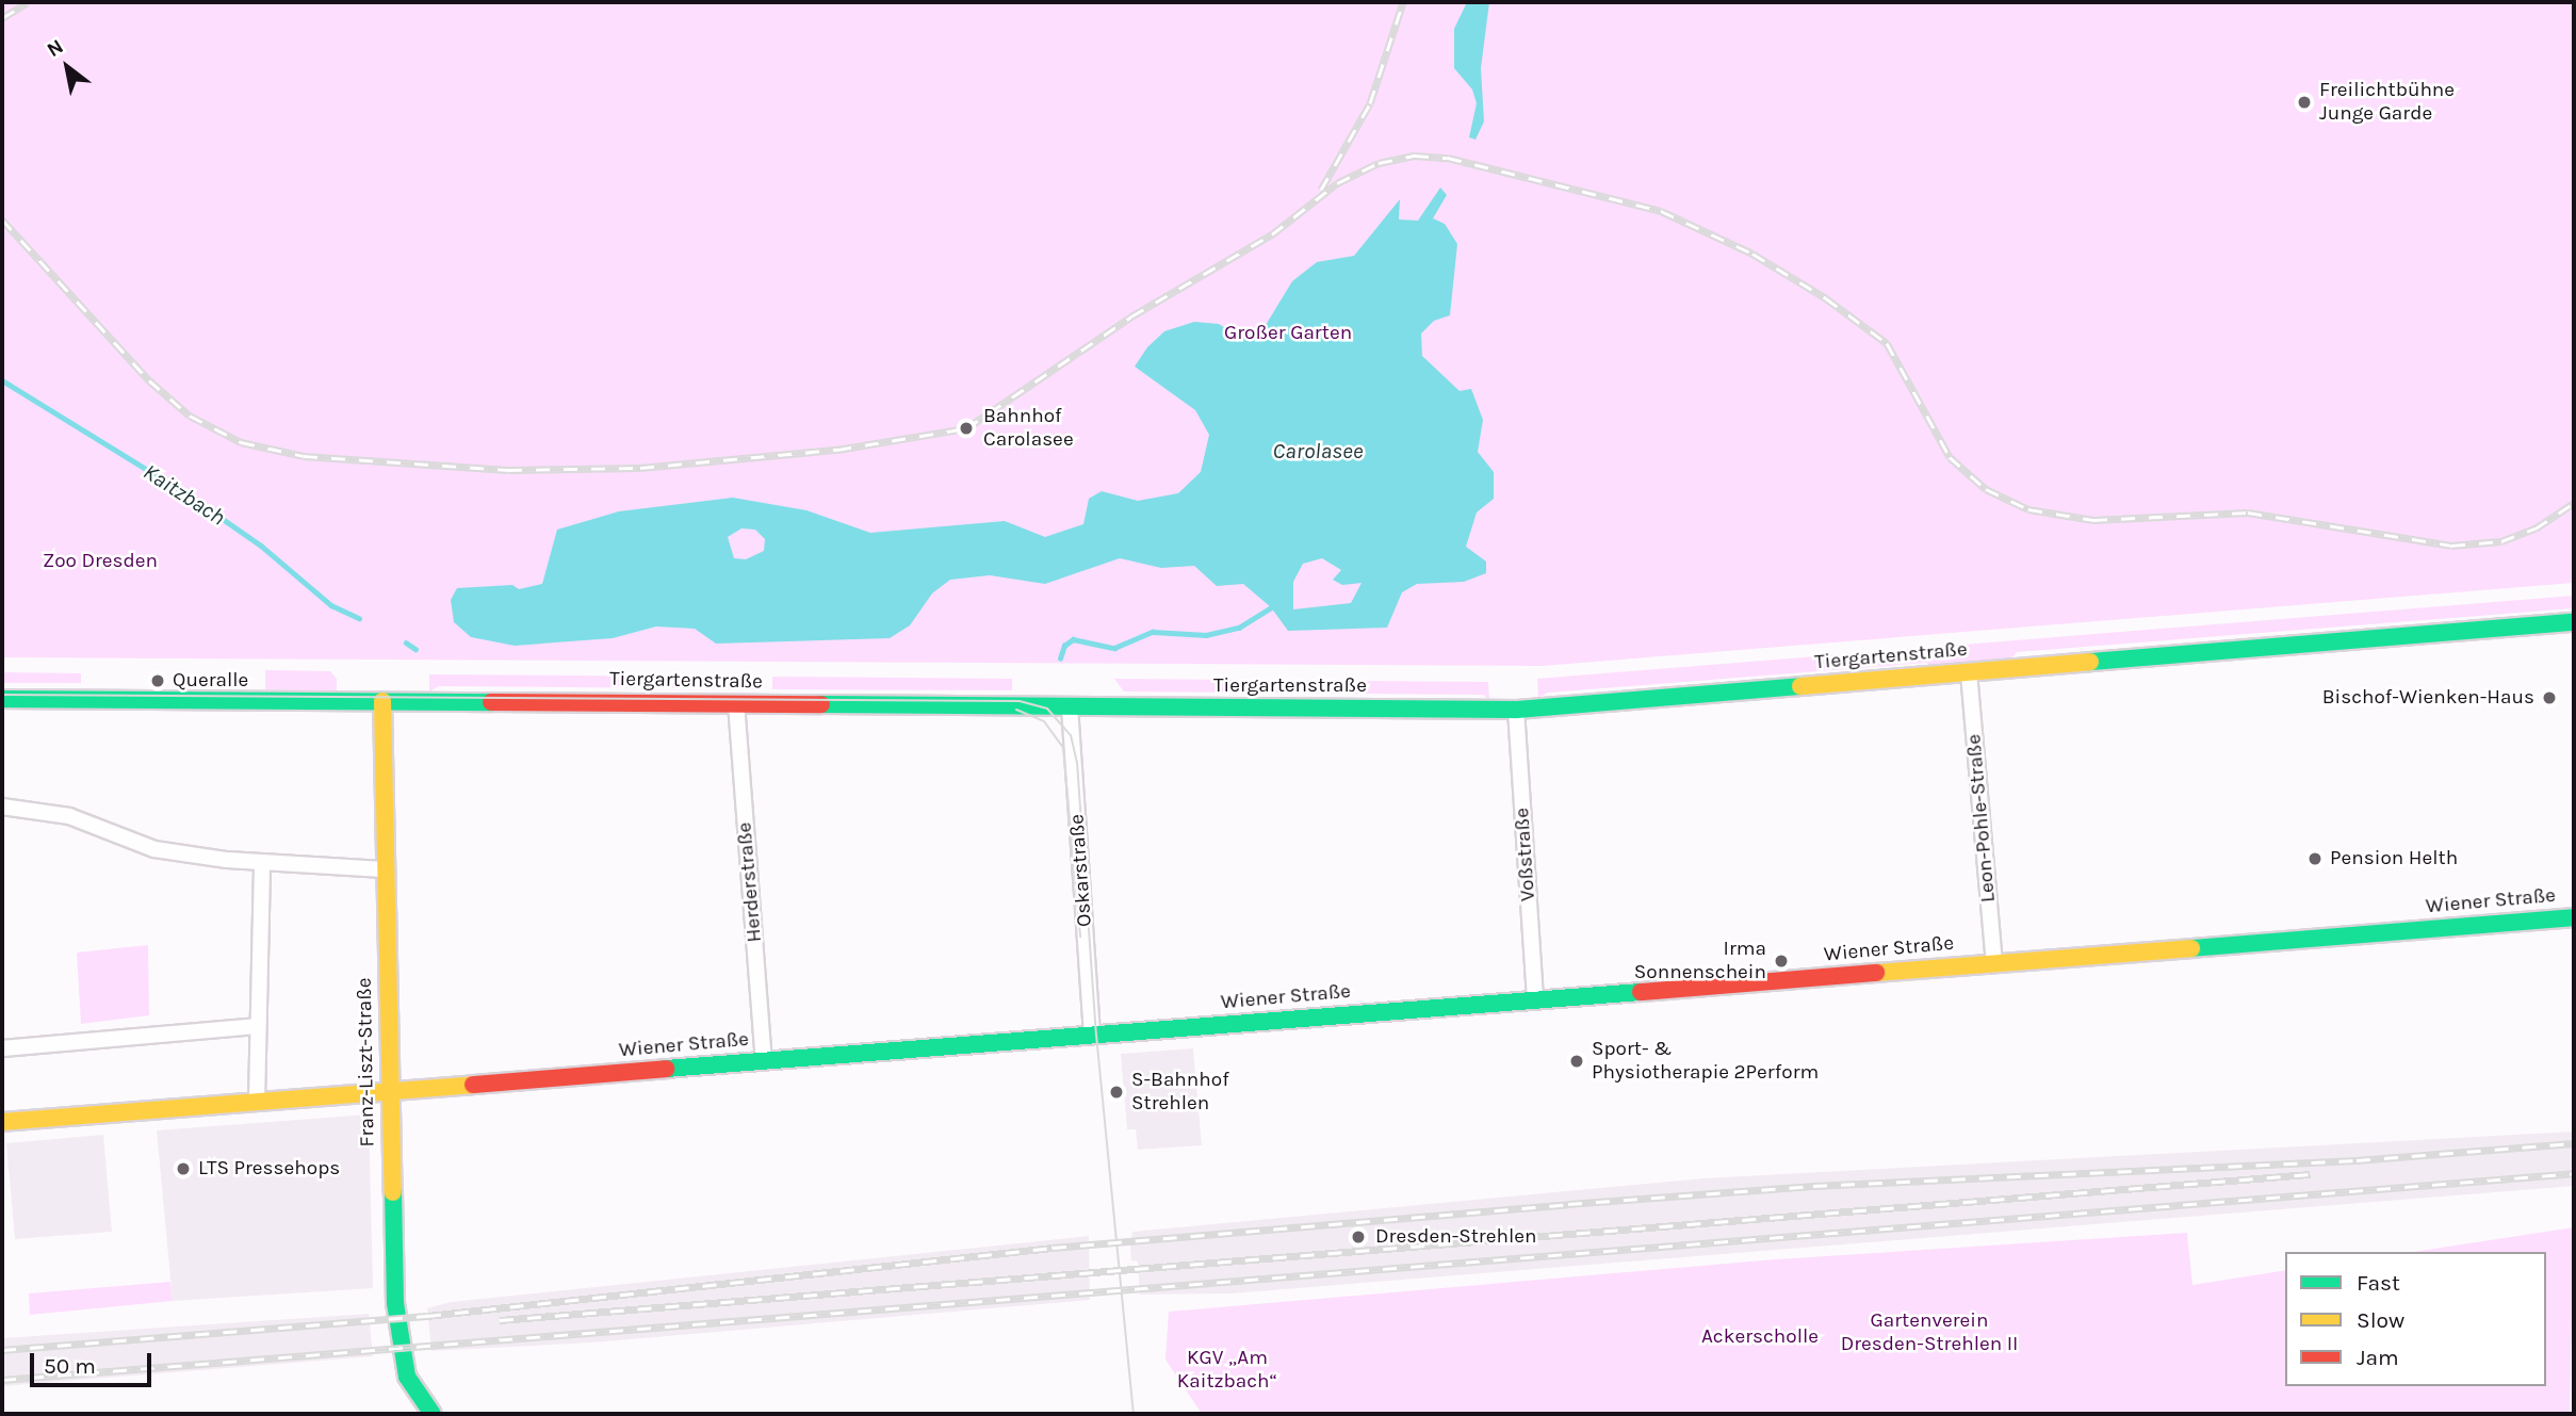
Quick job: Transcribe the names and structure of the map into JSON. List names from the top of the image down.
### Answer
{
  "streets": {
    "street": [
      "Tiergartenstraße",
      "Leon-Pohle-Straße",
      "Voßstraße",
      "Oskarstraße",
      "Herderstraße",
      "Wiener Straße",
      "Franz-Liszt-Straße"
    ]
  },
  "crossings": [
    ["Tiergartenstraße", "Leon-Pohle-Straße"],
    ["Tiergartenstraße", "Voßstraße"],
    ["Tiergartenstraße", "Oskarstraße"],
    ["Tiergartenstraße", "Herderstraße"],
    ["Tiergartenstraße", "Franz-Liszt-Straße"],
    ["Leon-Pohle-Straße", "Wiener Straße"],
    ["Voßstraße", "Wiener Straße"],
    ["Oskarstraße", "Wiener Straße"],
    ["Herderstraße", "Wiener Straße"],
    ["Wiener Straße", "Franz-Liszt-Straße"]
  ],
  "water": ["Carolasee", "Kaitzbach"],
  "parks": [
    "Großer Garten",
    "Zoo Dresden",
    "Gartenverein Dresden-Strehlen II",
    "Ackerscholle",
    "KGV „Am Kaitzbach“"
  ],
  "places": [
    "Freilichtbühne Junge Garde",
    "Bahnhof Carolasee",
    "Queralle",
    "Bischof-Wienken-Haus",
    "Pension Helth",
    "Irma Sonnenschein",
    "Sport- & Physiotherapie 2Perform",
    "S-Bahnhof Strehlen",
    "LTS Pressehops",
    "Dresden-Strehlen"
  ],
  "legend": ["Fast", "Slow", "Jam"],
  "scale_bar": "50 m",
  "north": "top left"
}
